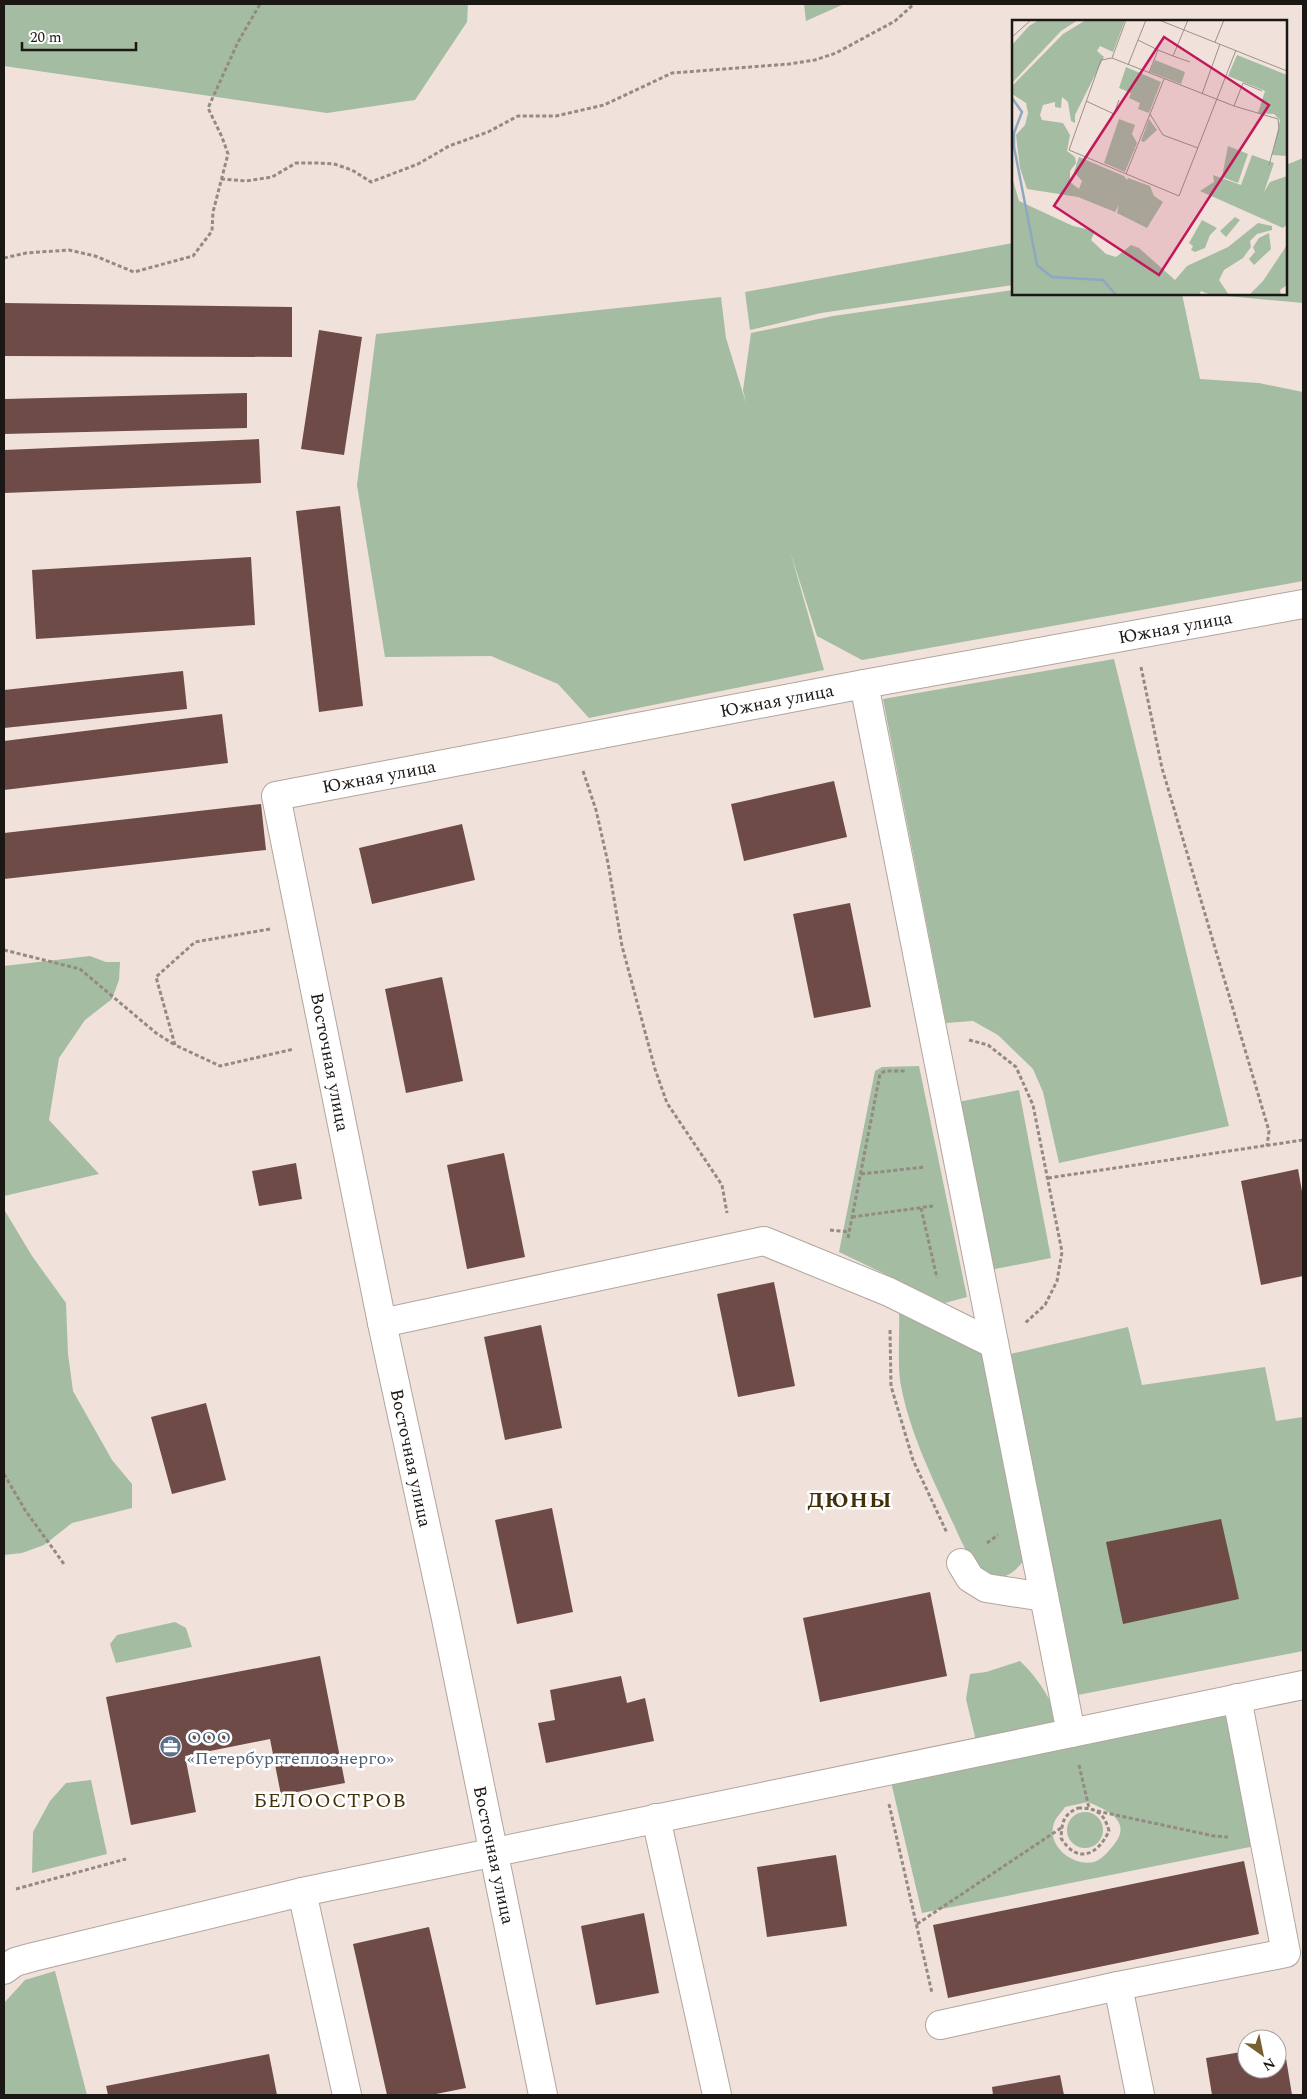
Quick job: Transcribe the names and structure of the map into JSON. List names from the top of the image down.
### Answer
{
  "streets": {
    "street": ["Южная улица", "Восточная улица"]
  },
  "crossings": [
    ["Южная улица", "Восточная улица"]
  ],
  "districts": ["ДЮНЫ", "БЕЛООСТРОВ"],
  "places": {
    "office": ["ООО «Петербургтеплоэнерго»"]
  },
  "scale_bar": "20 m",
  "north": "bottom right"
}
